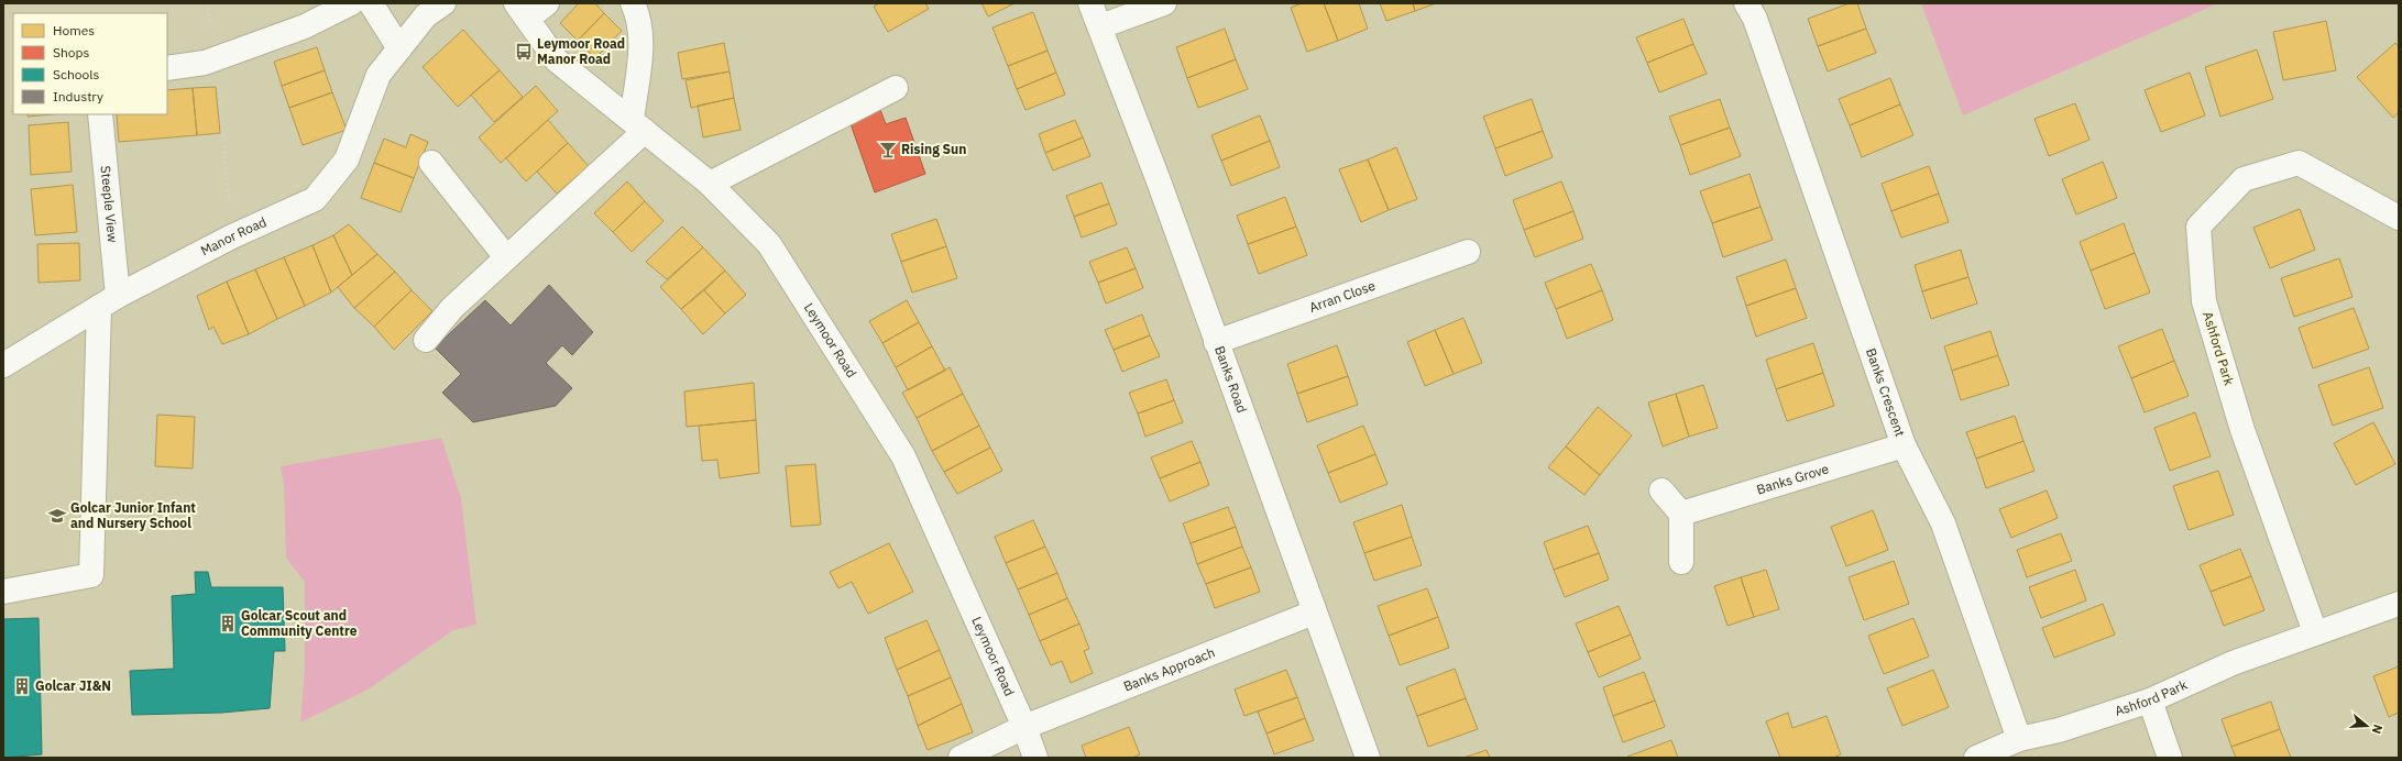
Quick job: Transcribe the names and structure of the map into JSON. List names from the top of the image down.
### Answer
{
  "streets": {
    "street": [
      "Steeple View",
      "Manor Road",
      "Arran Close",
      "Leymoor Road",
      "Ashford Park",
      "Banks Road",
      "Banks Crescent",
      "Banks Grove",
      "Banks Approach"
    ]
  },
  "crossings": [
    ["Steeple View", "Manor Road"],
    ["Arran Close", "Banks Road"],
    ["Leymoor Road", "Banks Approach"],
    ["Ashford Park", "Banks Crescent"],
    ["Banks Road", "Banks Approach"],
    ["Banks Crescent", "Banks Grove"]
  ],
  "places": {
    "bus stop": ["Leymoor Road Manor Road"],
    "bar": ["Rising Sun"],
    "school or university": ["Golcar Junior Infant and Nursery School"],
    "building": ["Golcar Scout and Community Centre", "Golcar JI&N"]
  },
  "legend": [
    "Homes",
    "Shops",
    "Schools",
    "Industry"
  ],
  "north": "right"
}
